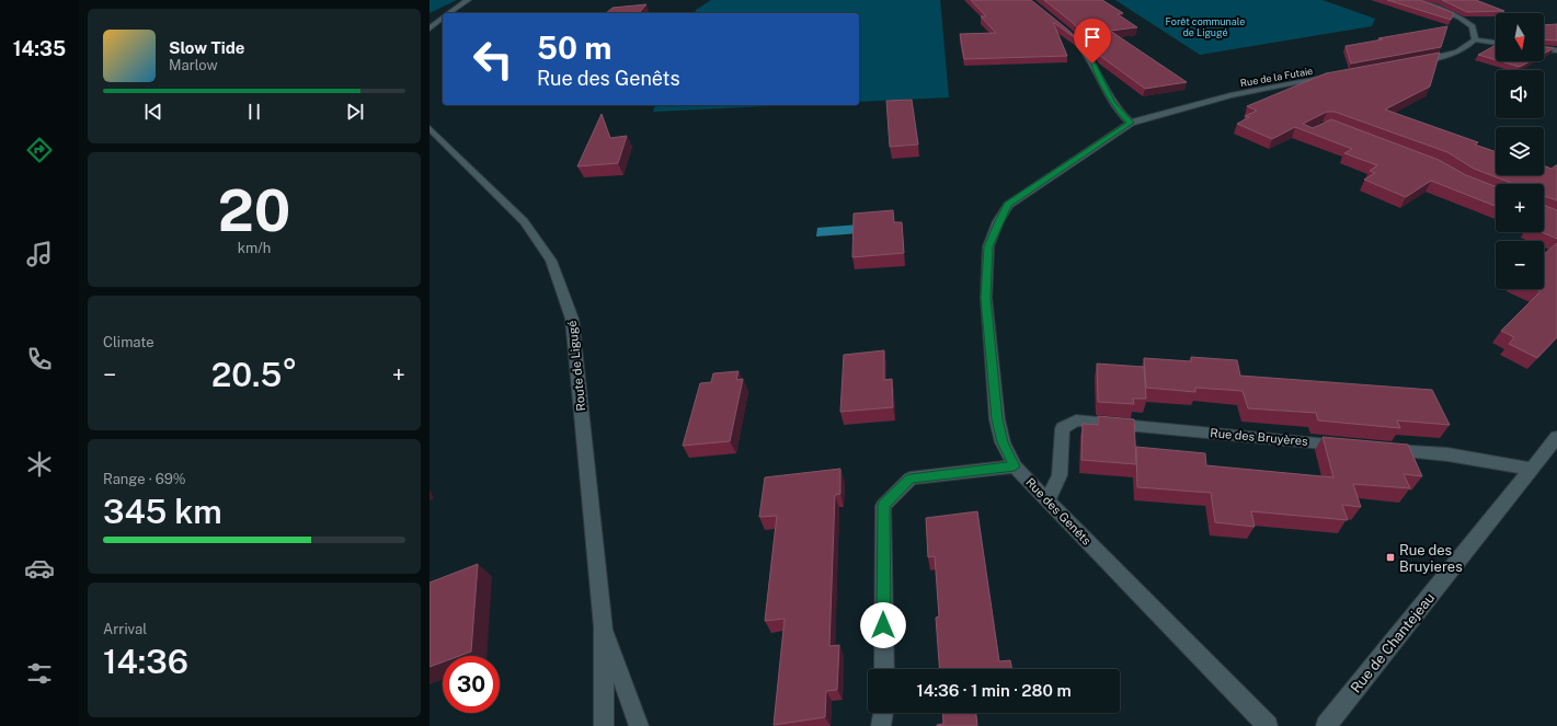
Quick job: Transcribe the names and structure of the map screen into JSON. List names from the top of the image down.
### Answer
{
  "streets": {
    "street": [
      "Rue de la Futaie",
      "Route de Ligugé",
      "Rue des Bruyères",
      "Rue des Genêts",
      "Rue de Chantejeau"
    ]
  },
  "crossings": [
    ["Rue de la Futaie", "Rue des Genêts"],
    ["Rue des Bruyères", "Rue des Genêts"]
  ],
  "parks": ["Forêt communale de Ligugé"],
  "places": {
    "transit": ["Rue des Bruyieres"]
  },
  "north": "bottom",
  "page": {
    "tabs": "14:35",
    "map_buttons": ["+", "−"],
    "turn": ["50 m", "Rue des Genêts"],
    "song": ["Slow Tide", "Marlow"],
    "tile": [
      ["20", "km/h"],
      "Climate",
      ["Range · 69%", "345 km"],
      ["Arrival", "14:36"]
    ],
    "heat": ["−", "20.5°", "+"],
    "limit": "30",
    "trip": "14:36 · 1 min · 280 m"
  }
}
